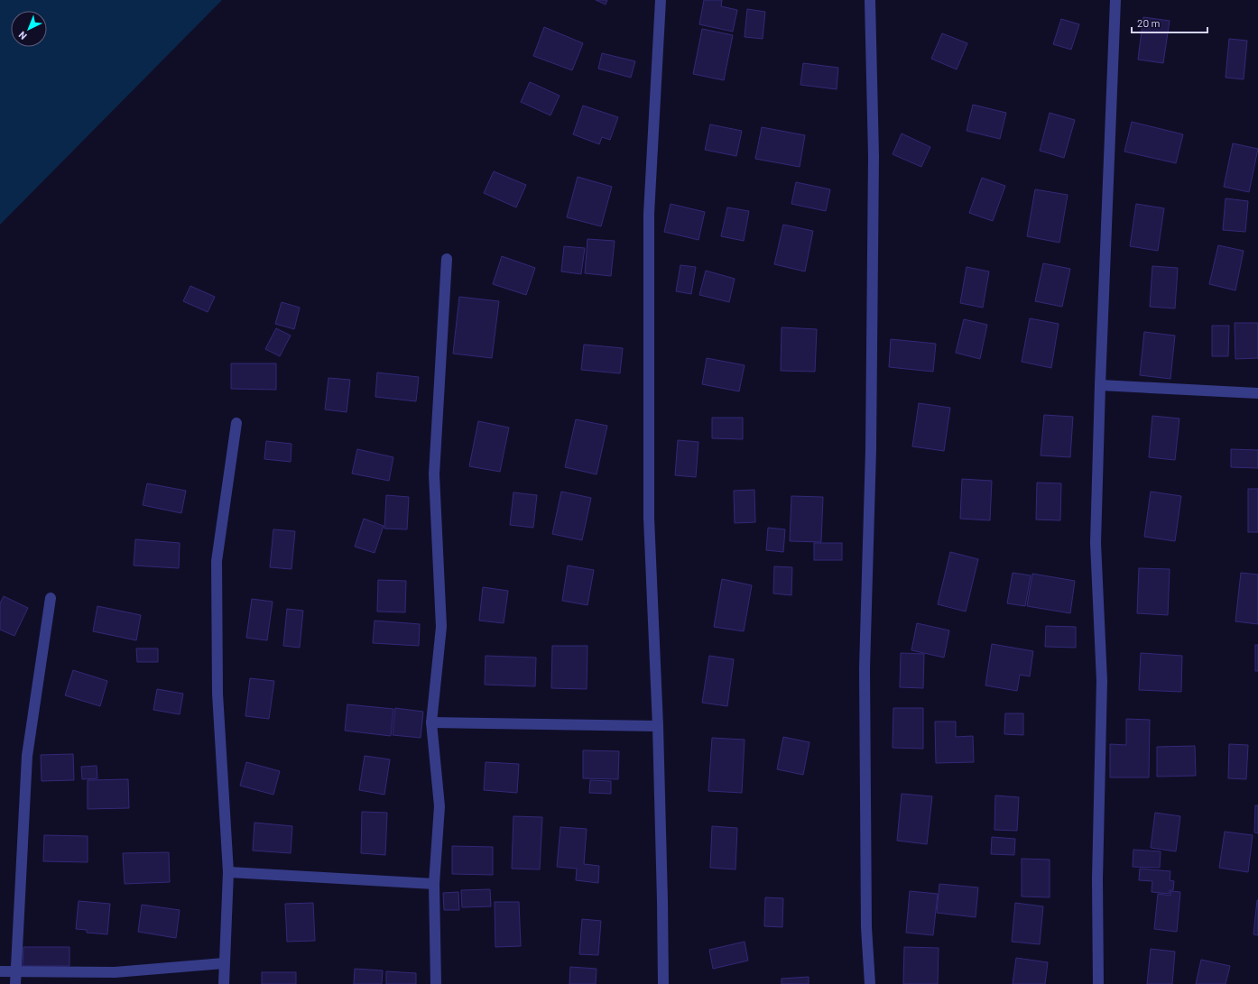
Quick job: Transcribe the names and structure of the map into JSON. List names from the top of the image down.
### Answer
{
  "scale_bar": "20 m",
  "north": "bottom left"
}
